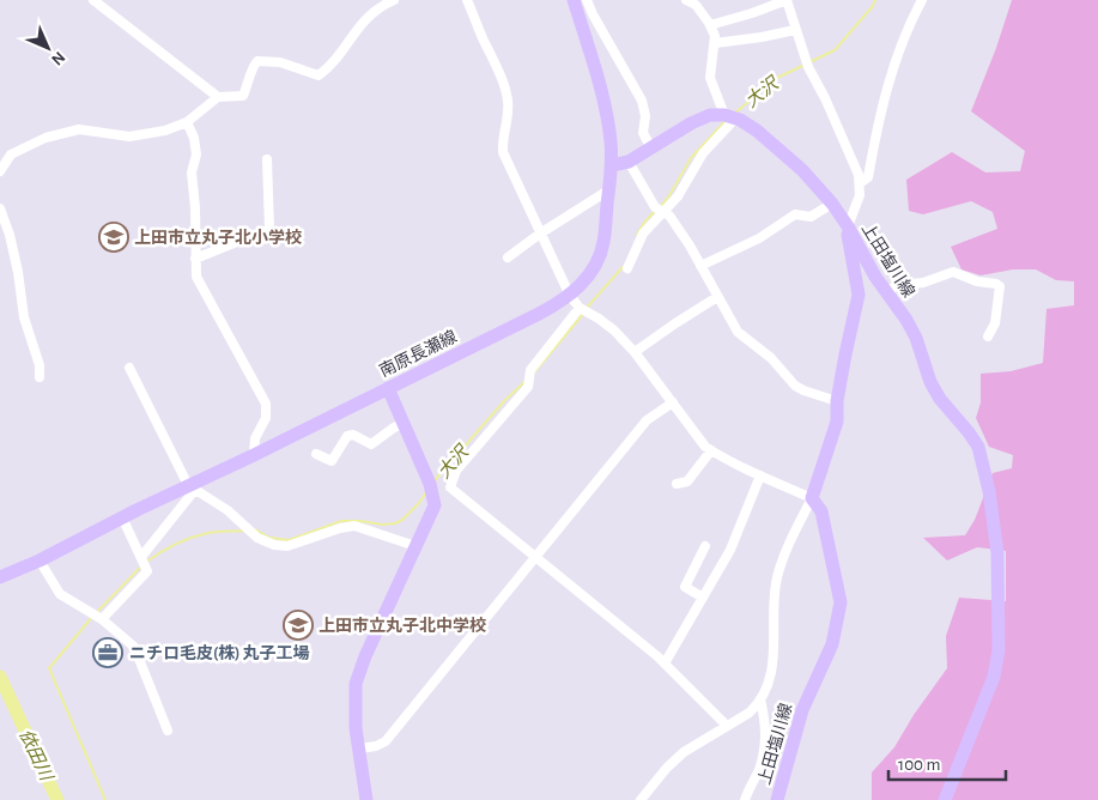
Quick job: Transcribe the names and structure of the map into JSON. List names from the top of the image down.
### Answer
{
  "streets": {
    "main road": ["上田塩川線", "南原長瀬線"]
  },
  "water": ["大沢", "依田川"],
  "places": {
    "school or university": ["上田市立丸子北小学校", "上田市立丸子北中学校"],
    "office": ["ニチロ毛皮(株) 丸子工場"]
  },
  "scale_bar": "100 m",
  "north": "bottom right"
}
